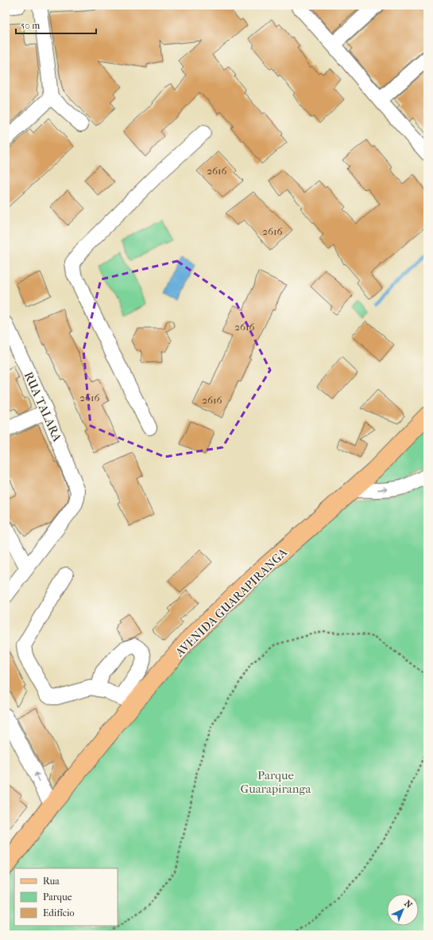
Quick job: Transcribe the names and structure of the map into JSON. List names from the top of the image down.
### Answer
{
  "streets": {
    "main road": ["AVENIDA GUARAPIRANGA"],
    "street": ["RUA TALARA"]
  },
  "parks": ["Parque Guarapiranga"],
  "house_numbers": [
    "2616",
    "2616",
    "2616",
    "2616",
    "2616"
  ],
  "legend": ["Rua", "Parque", "Edifício"],
  "scale_bar": "50 m",
  "north": "top right"
}
